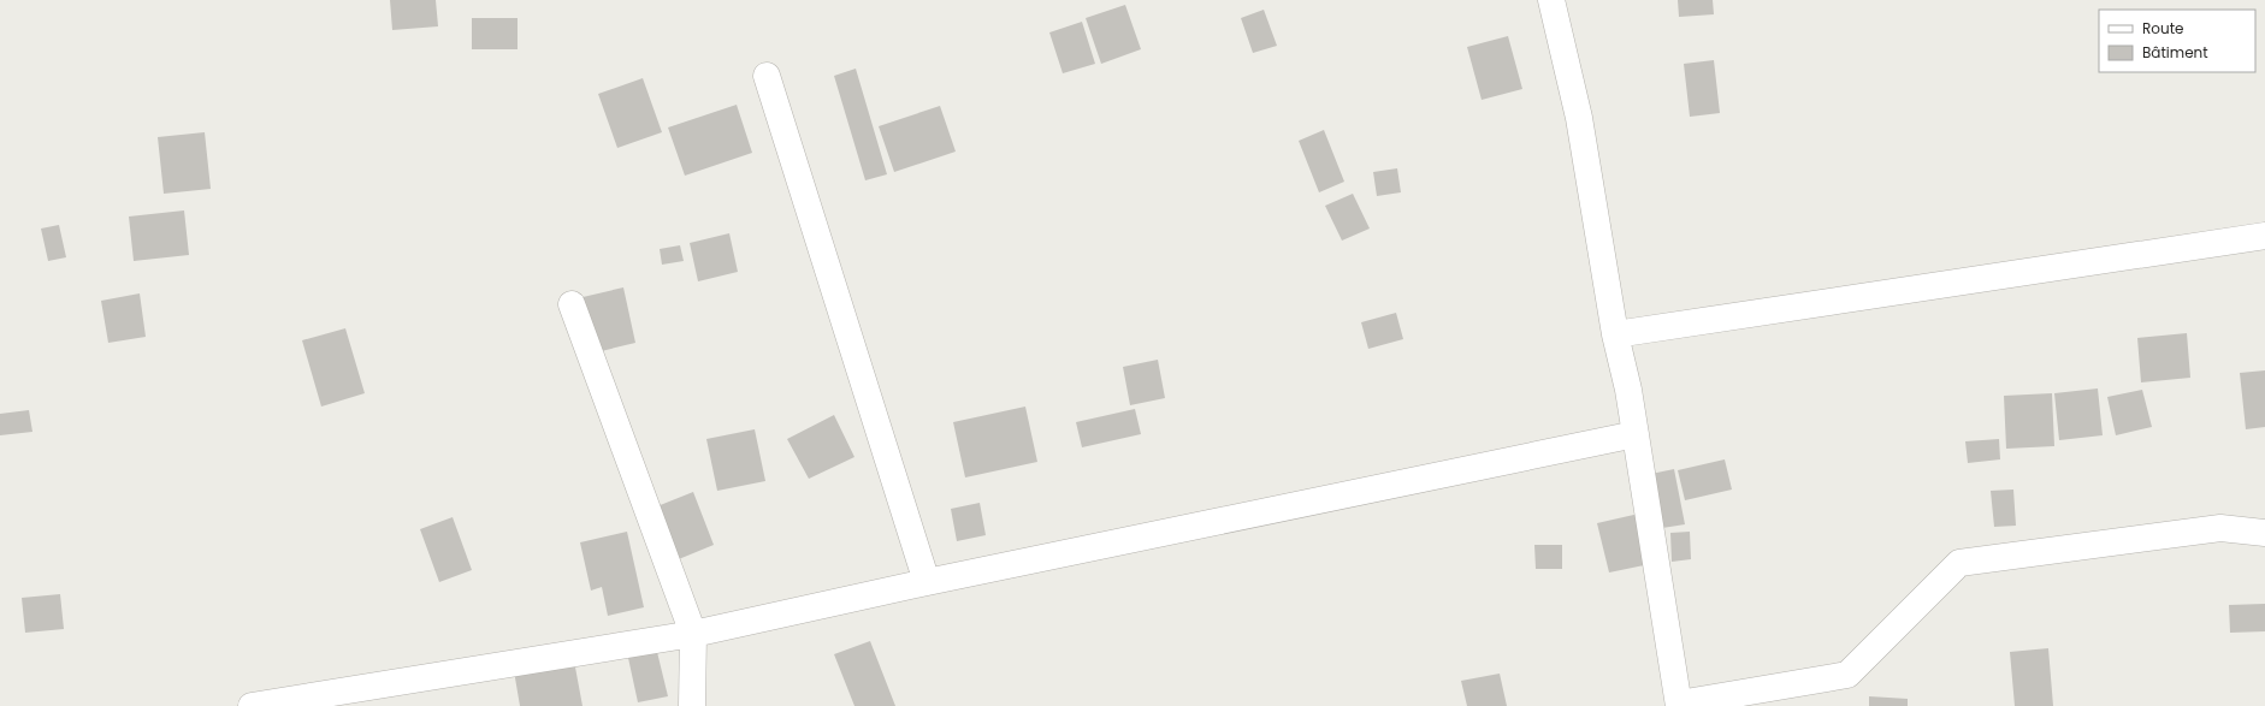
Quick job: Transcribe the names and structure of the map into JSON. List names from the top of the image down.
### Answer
{
  "legend": ["Route", "Bâtiment"]
}
